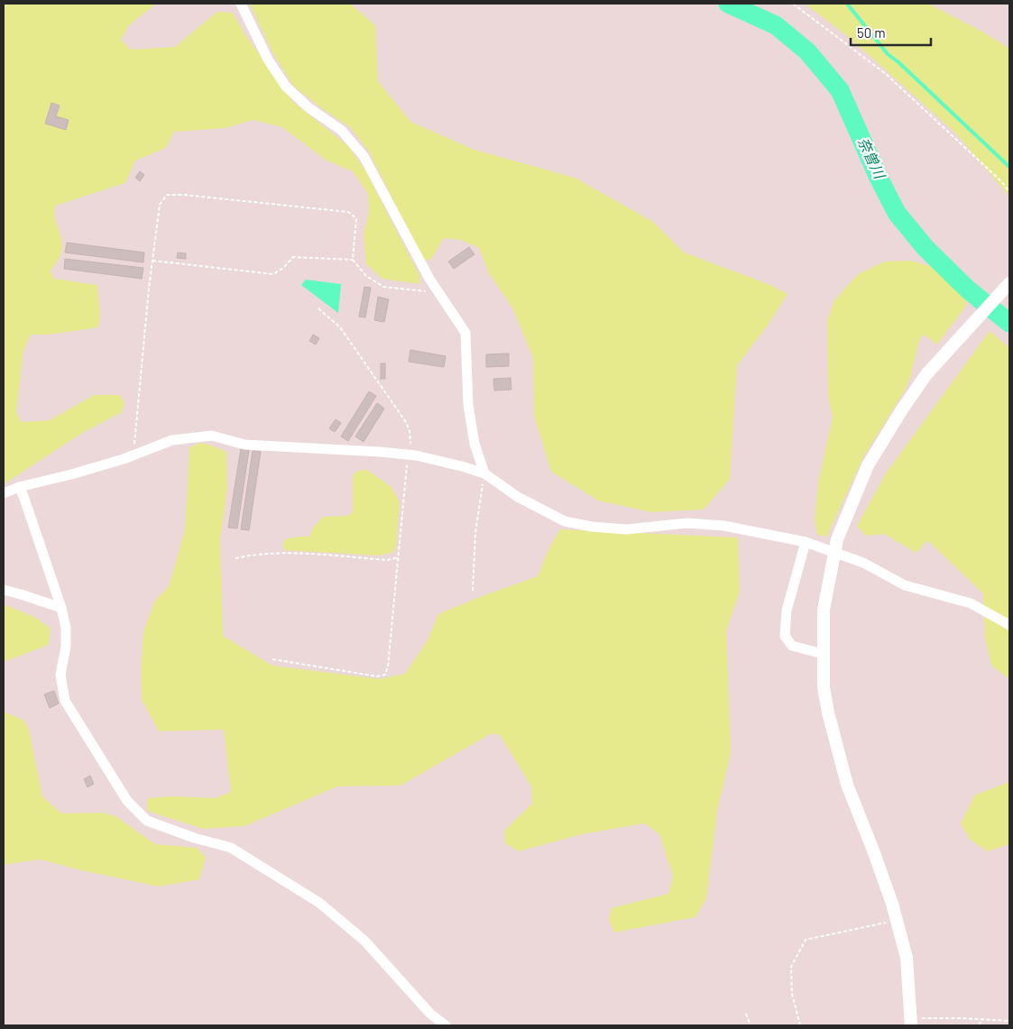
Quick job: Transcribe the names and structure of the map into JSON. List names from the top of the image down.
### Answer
{
  "water": ["奈曽川"],
  "scale_bar": "50 m"
}
